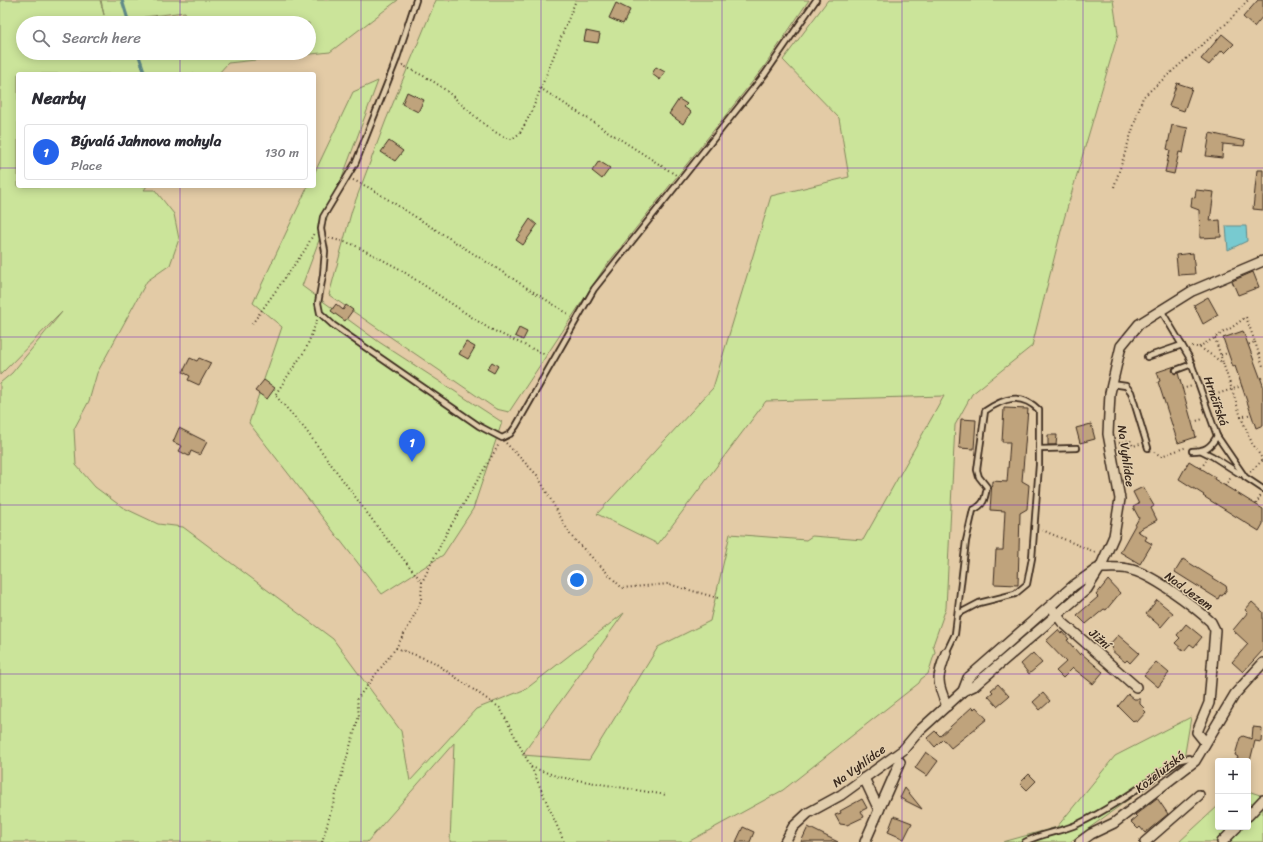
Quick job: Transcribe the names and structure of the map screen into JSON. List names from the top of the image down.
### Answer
{
  "streets": {
    "street": [
      "Na Vyhlídce",
      "Nad Jezem",
      "Jižní",
      "Koželužská"
    ],
    "lane": ["Hrnčířská"]
  },
  "crossings": [
    ["Hrnčířská", "Na Vyhlídce"],
    ["Na Vyhlídce", "Nad Jezem"],
    ["Na Vyhlídce", "Jižní"],
    ["Nad Jezem", "Koželužská"]
  ],
  "page": {
    "search": "Search here",
    "heading": "Nearby",
    "list": [
      {
        "mark": "1",
        "name": "Bývalá Jahnova mohyla",
        "note": "Place",
        "value": "130 m"
      }
    ],
    "pins": "1",
    "map_buttons": ["+", "−"]
  }
}
